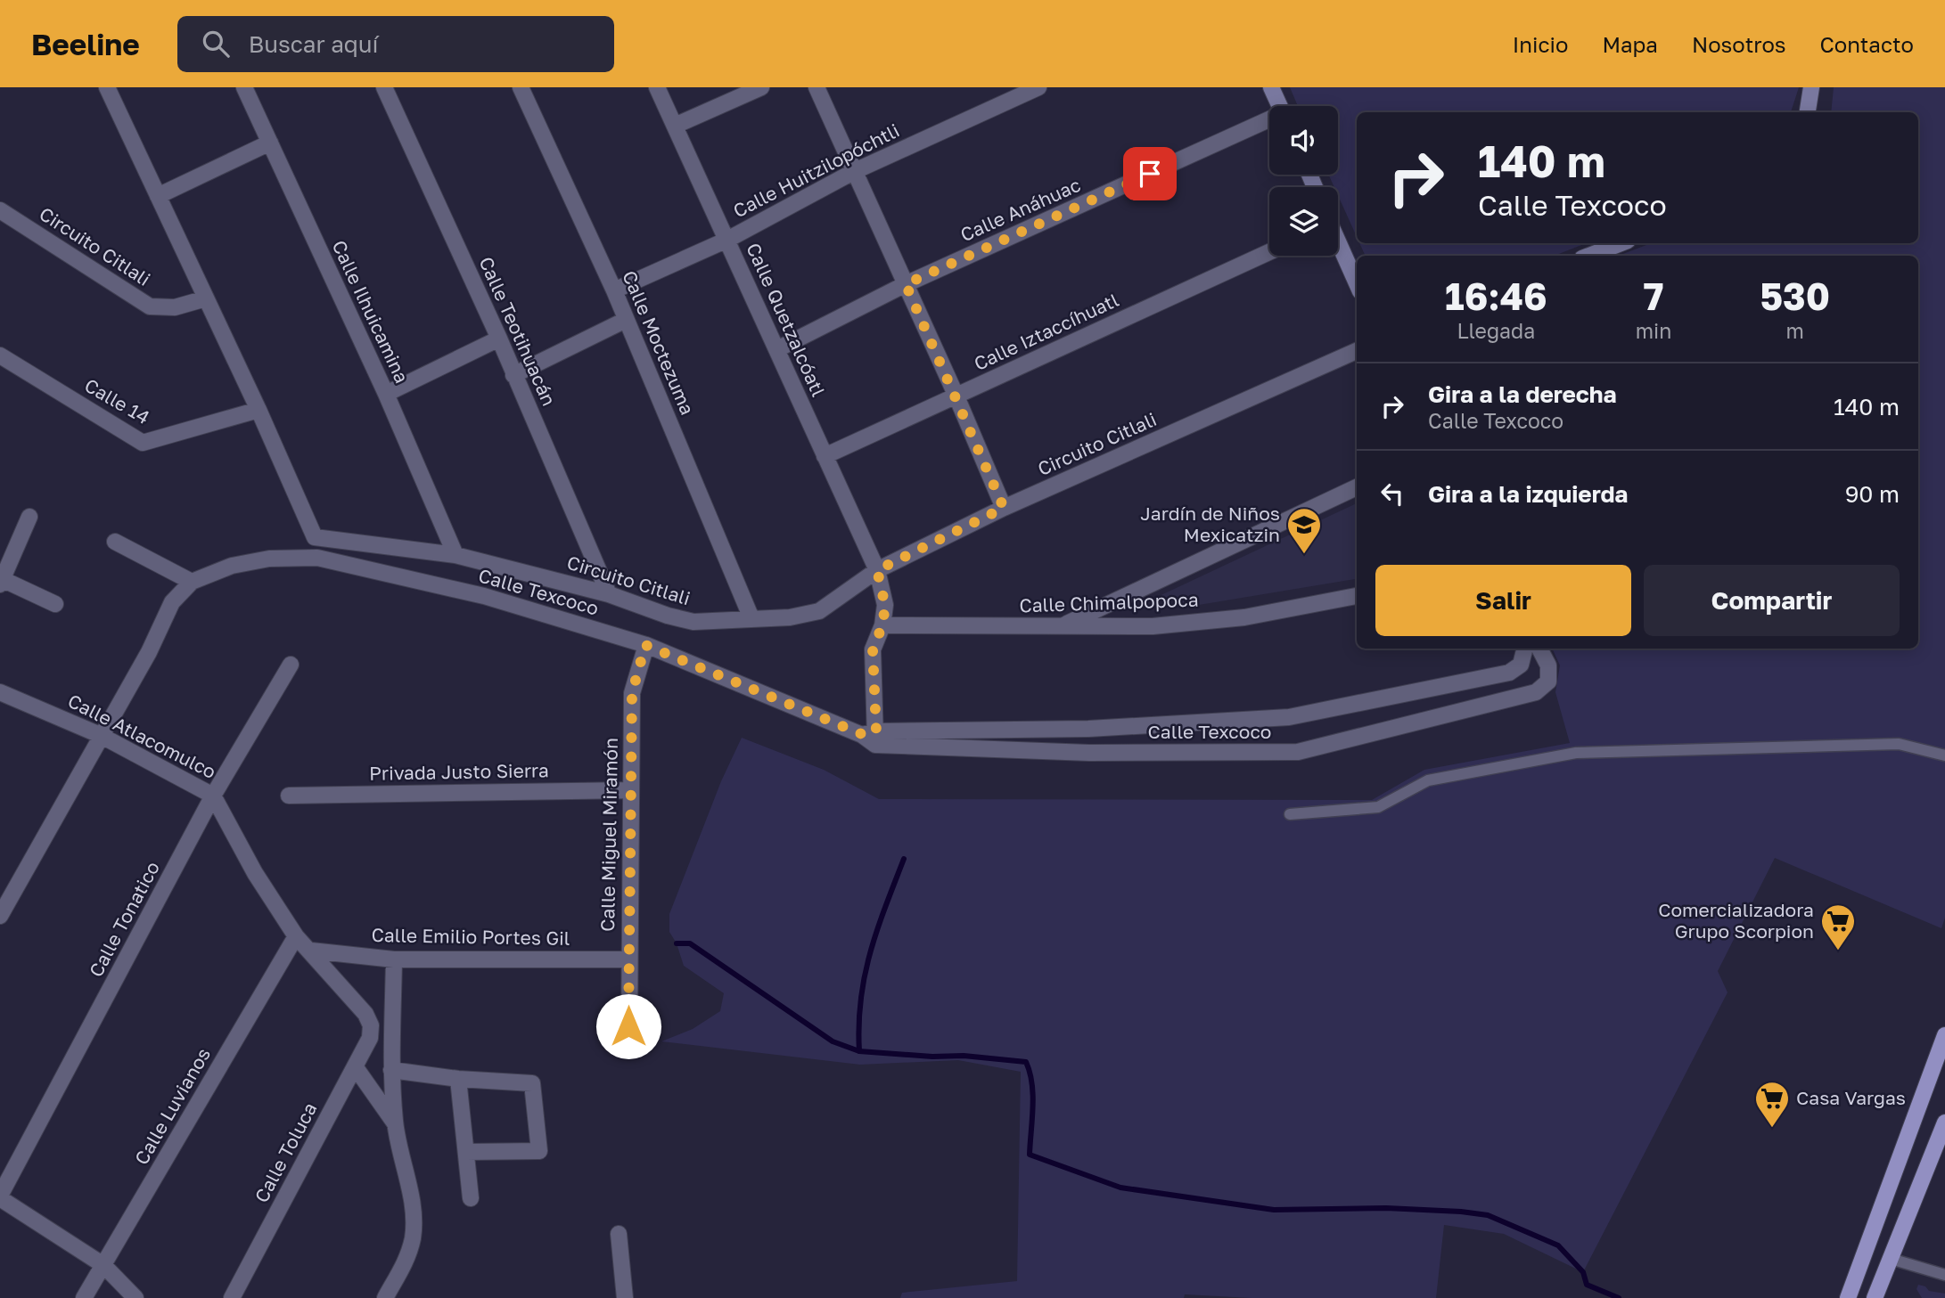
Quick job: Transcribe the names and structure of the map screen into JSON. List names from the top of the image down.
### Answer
{
  "streets": {
    "street": [
      "Calle Huitzilopóchtli",
      "Calle Anáhuac",
      "Circuito Citlali",
      "Calle Ilhuicamina",
      "Calle Quetzalcóatl",
      "Calle Teotihuacán",
      "Calle Iztaccíhuatl",
      "Calle Moctezuma",
      "Calle 14",
      "Calle Texcoco",
      "Calle Chimalpopoca",
      "Calle Atlacomulco",
      "Privada Justo Sierra",
      "Calle Miguel Miramón",
      "Calle Tonatico",
      "Calle Emilio Portes Gil",
      "Calle Luvianos",
      "Calle Toluca"
    ]
  },
  "crossings": [
    ["Calle Huitzilopóchtli", "Calle Quetzalcóatl"],
    ["Calle Huitzilopóchtli", "Calle Moctezuma"],
    ["Calle Anáhuac", "Calle Quetzalcóatl"],
    ["Circuito Citlali", "Calle Ilhuicamina"],
    ["Circuito Citlali", "Calle Quetzalcóatl"],
    ["Circuito Citlali", "Calle Teotihuacán"],
    ["Circuito Citlali", "Calle Moctezuma"],
    ["Circuito Citlali", "Calle 14"],
    ["Calle Quetzalcóatl", "Calle Iztaccíhuatl"],
    ["Calle Quetzalcóatl", "Calle Chimalpopoca"],
    ["Calle Texcoco", "Calle Miguel Miramón"],
    ["Calle Atlacomulco", "Calle Tonatico"],
    ["Calle Atlacomulco", "Calle Emilio Portes Gil"],
    ["Calle Atlacomulco", "Calle Luvianos"],
    ["Calle Atlacomulco", "Calle Toluca"],
    ["Privada Justo Sierra", "Calle Miguel Miramón"],
    ["Calle Miguel Miramón", "Calle Emilio Portes Gil"]
  ],
  "places": {
    "school or university": ["Jardín de Niños Mexicatzin"],
    "supermarket": ["Comercializadora Grupo Scorpion", "Casa Vargas"]
  },
  "page": {
    "header": "Beeline",
    "search": "Buscar aquí",
    "nav": [
      "Inicio",
      "Mapa",
      "Nosotros",
      "Contacto"
    ],
    "turn": ["140 m", "Calle Texcoco"],
    "eta": [
      "16:46",
      "Llegada",
      "7",
      "min",
      "530",
      "m"
    ],
    "list": [
      {
        "name": "Gira a la derecha",
        "note": "Calle Texcoco",
        "value": "140 m"
      },
      {
        "name": "Gira a la izquierda",
        "value": "90 m"
      }
    ],
    "buttons": ["Salir", "Compartir"]
  }
}
